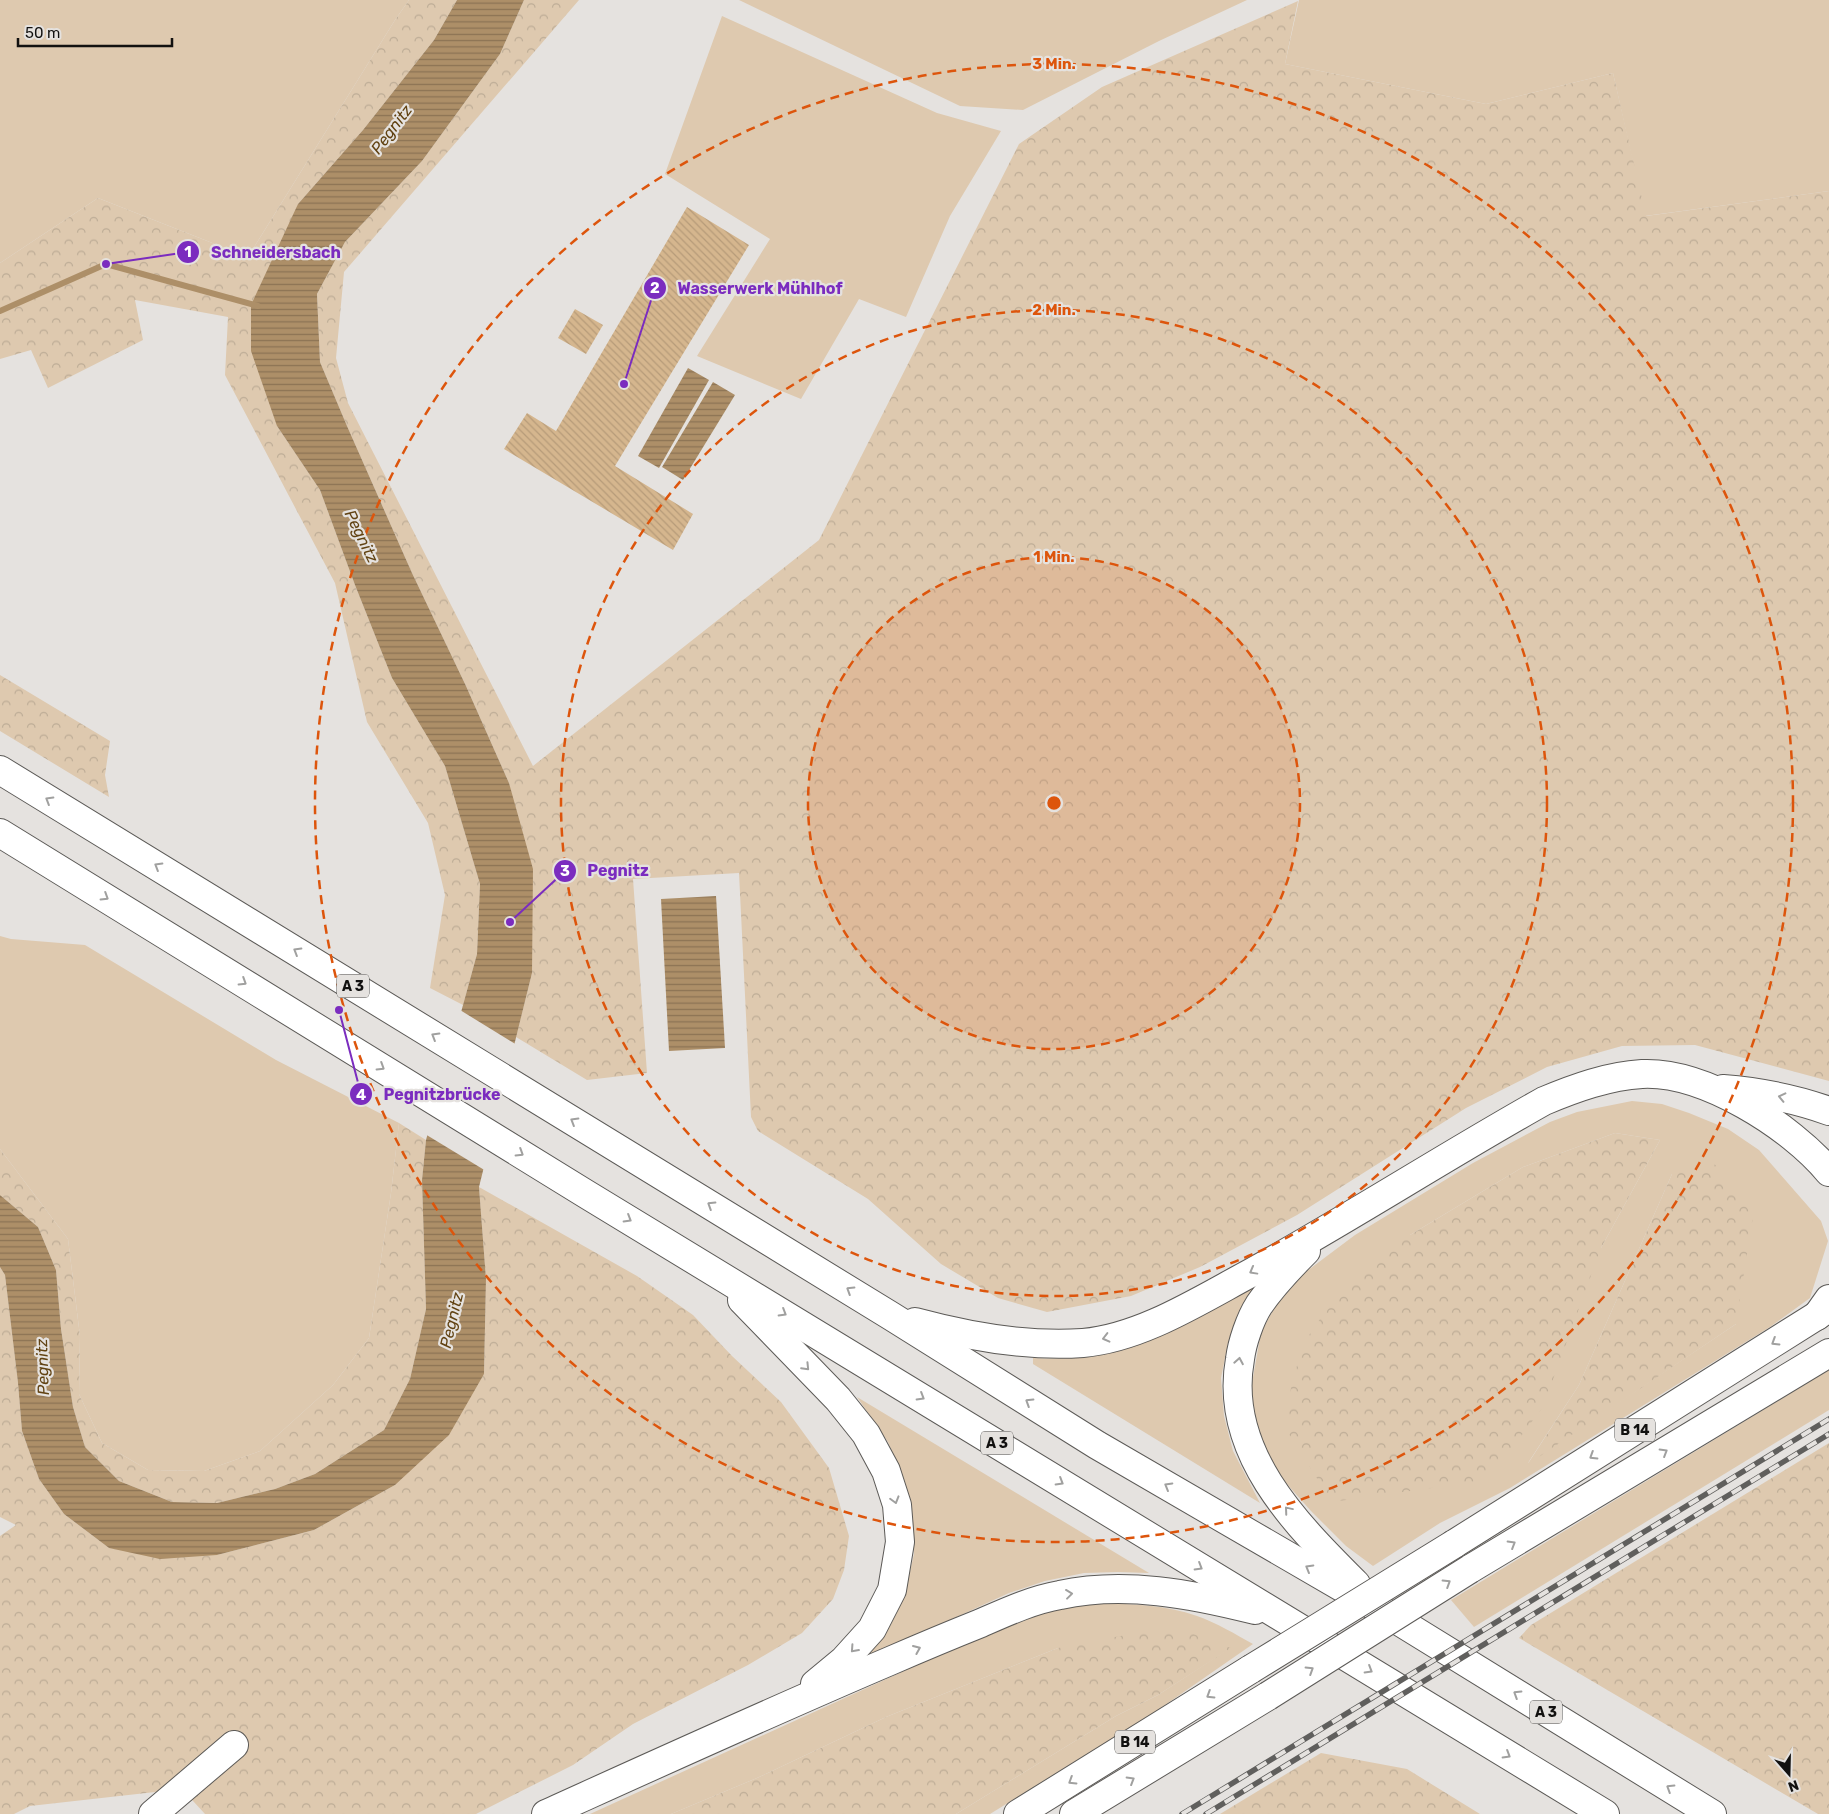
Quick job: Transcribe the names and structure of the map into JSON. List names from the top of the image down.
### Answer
{
  "streets": {
    "main road": ["A 3", "B 14"]
  },
  "water": ["Pegnitz"],
  "places": [
    "Schneidersbach",
    "Wasserwerk Mühlhof",
    "Pegnitz",
    "Pegnitzbrücke"
  ],
  "scale_bar": "50 m",
  "north": "bottom",
  "rings": ["3 Min.", "2 Min.", "1 Min."]
}
